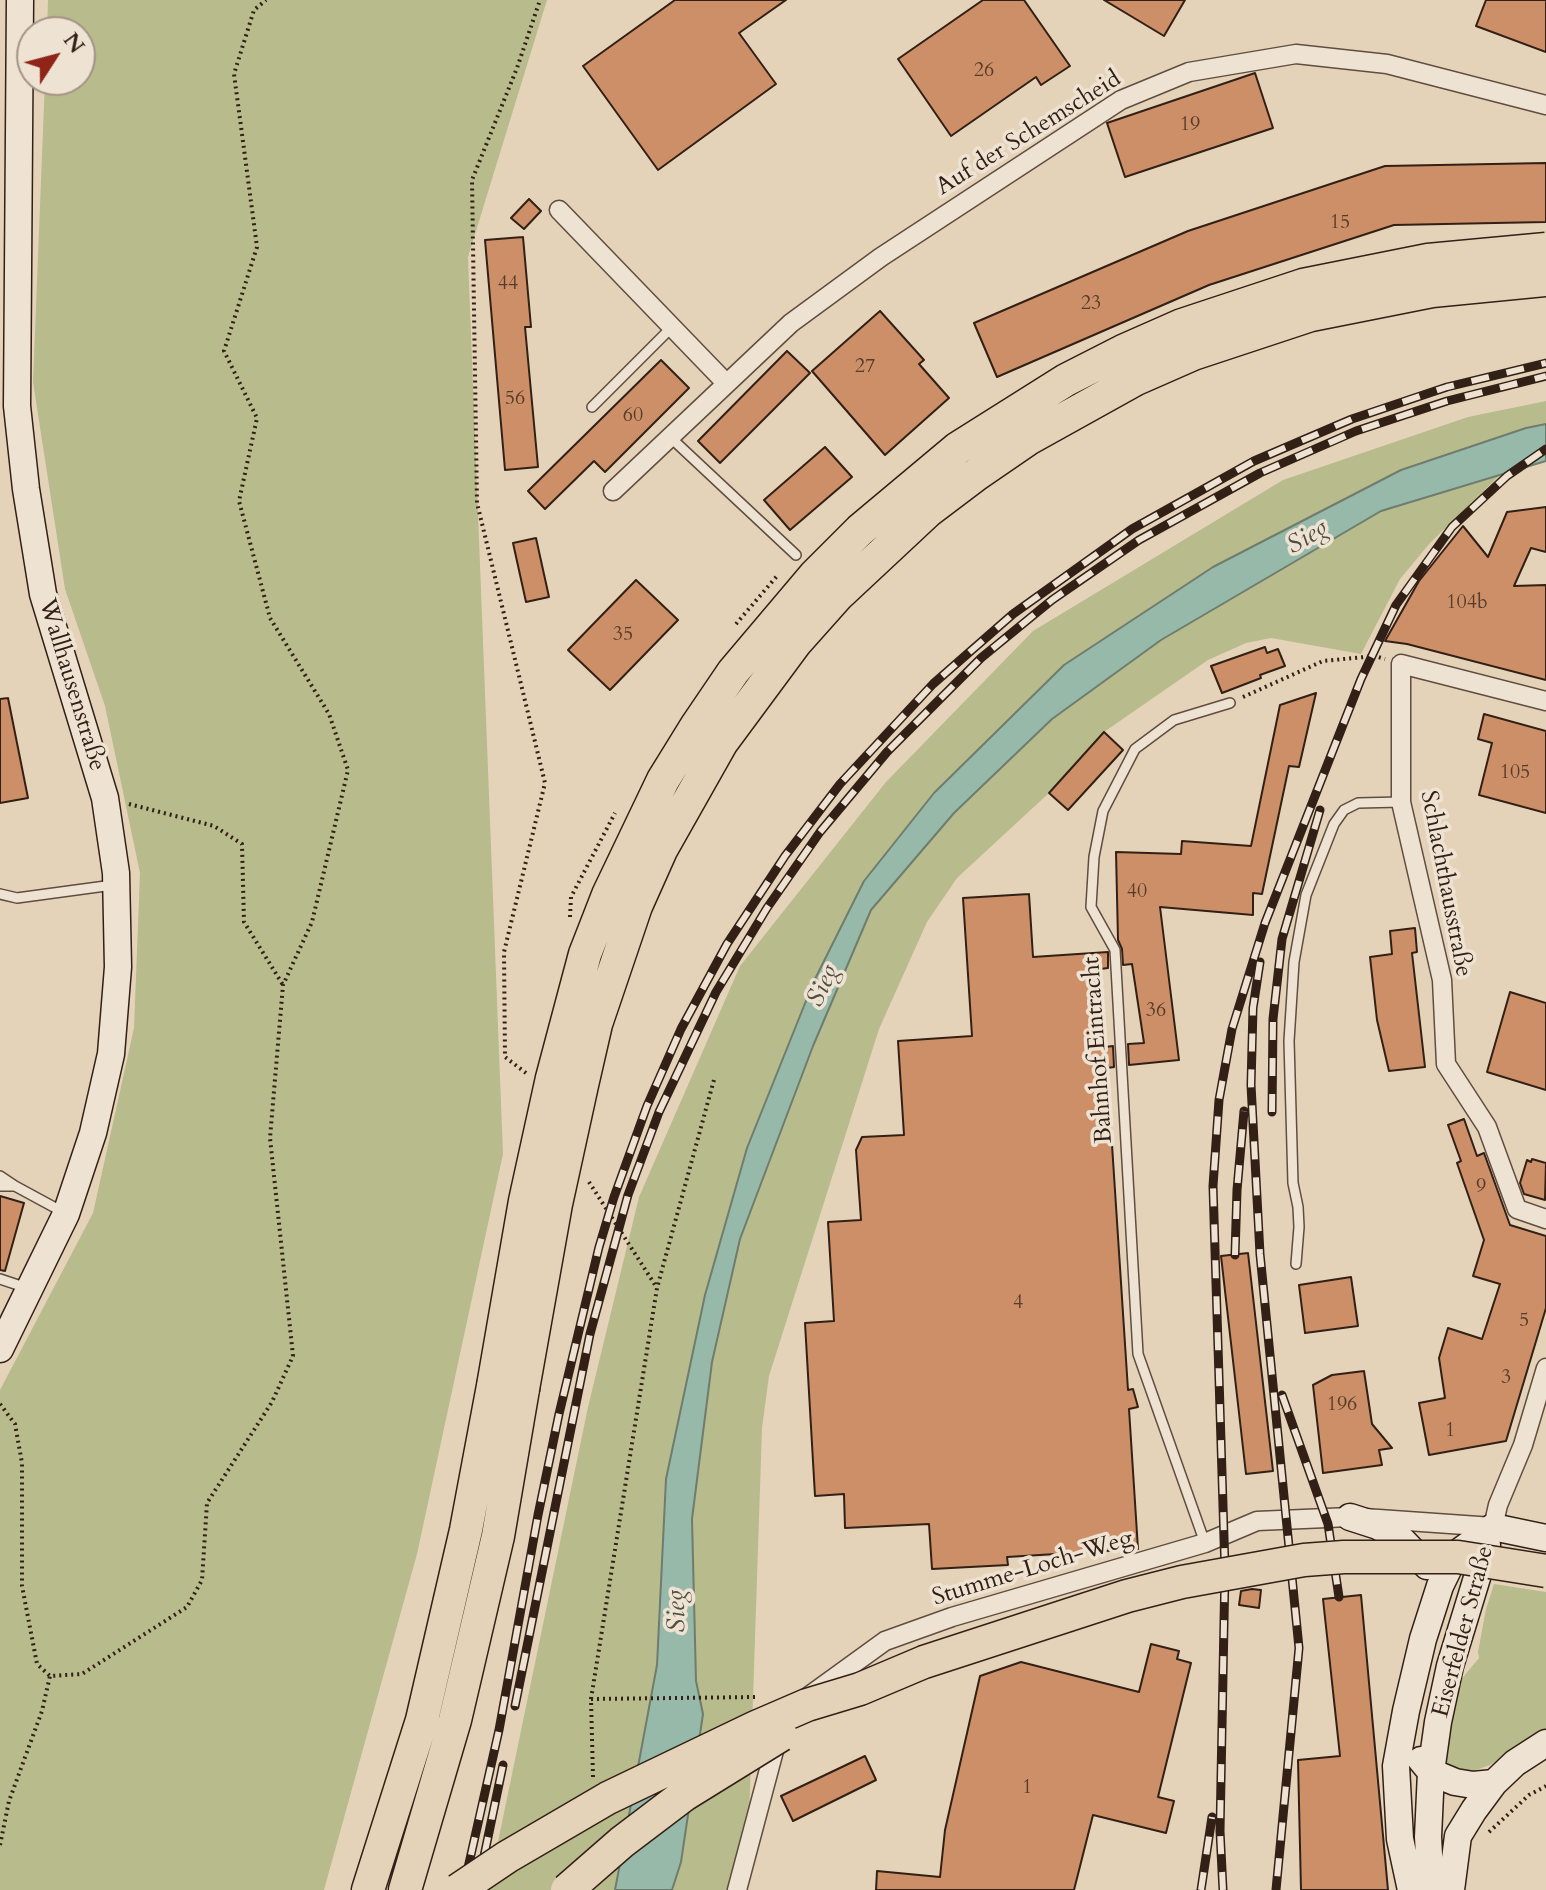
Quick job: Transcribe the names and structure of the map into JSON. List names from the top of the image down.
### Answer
{
  "streets": {
    "street": [
      "Auf der Schemscheid",
      "Wallhausenstraße",
      "Schlachthausstraße",
      "Stumme-Loch-Weg",
      "Eiserfelder Straße"
    ],
    "lane": ["Bahnhof Eintracht"]
  },
  "crossings": [
    ["Bahnhof Eintracht", "Stumme-Loch-Weg"],
    ["Stumme-Loch-Weg", "Eiserfelder Straße"]
  ],
  "water": ["Sieg"],
  "house_numbers": [
    "26",
    "19",
    "15",
    "44",
    "23",
    "27",
    "56",
    "60",
    "104b",
    "35",
    "105",
    "40",
    "36",
    "9",
    "4",
    "5",
    "3",
    "196",
    "1",
    "1"
  ],
  "north": "top right"
}
